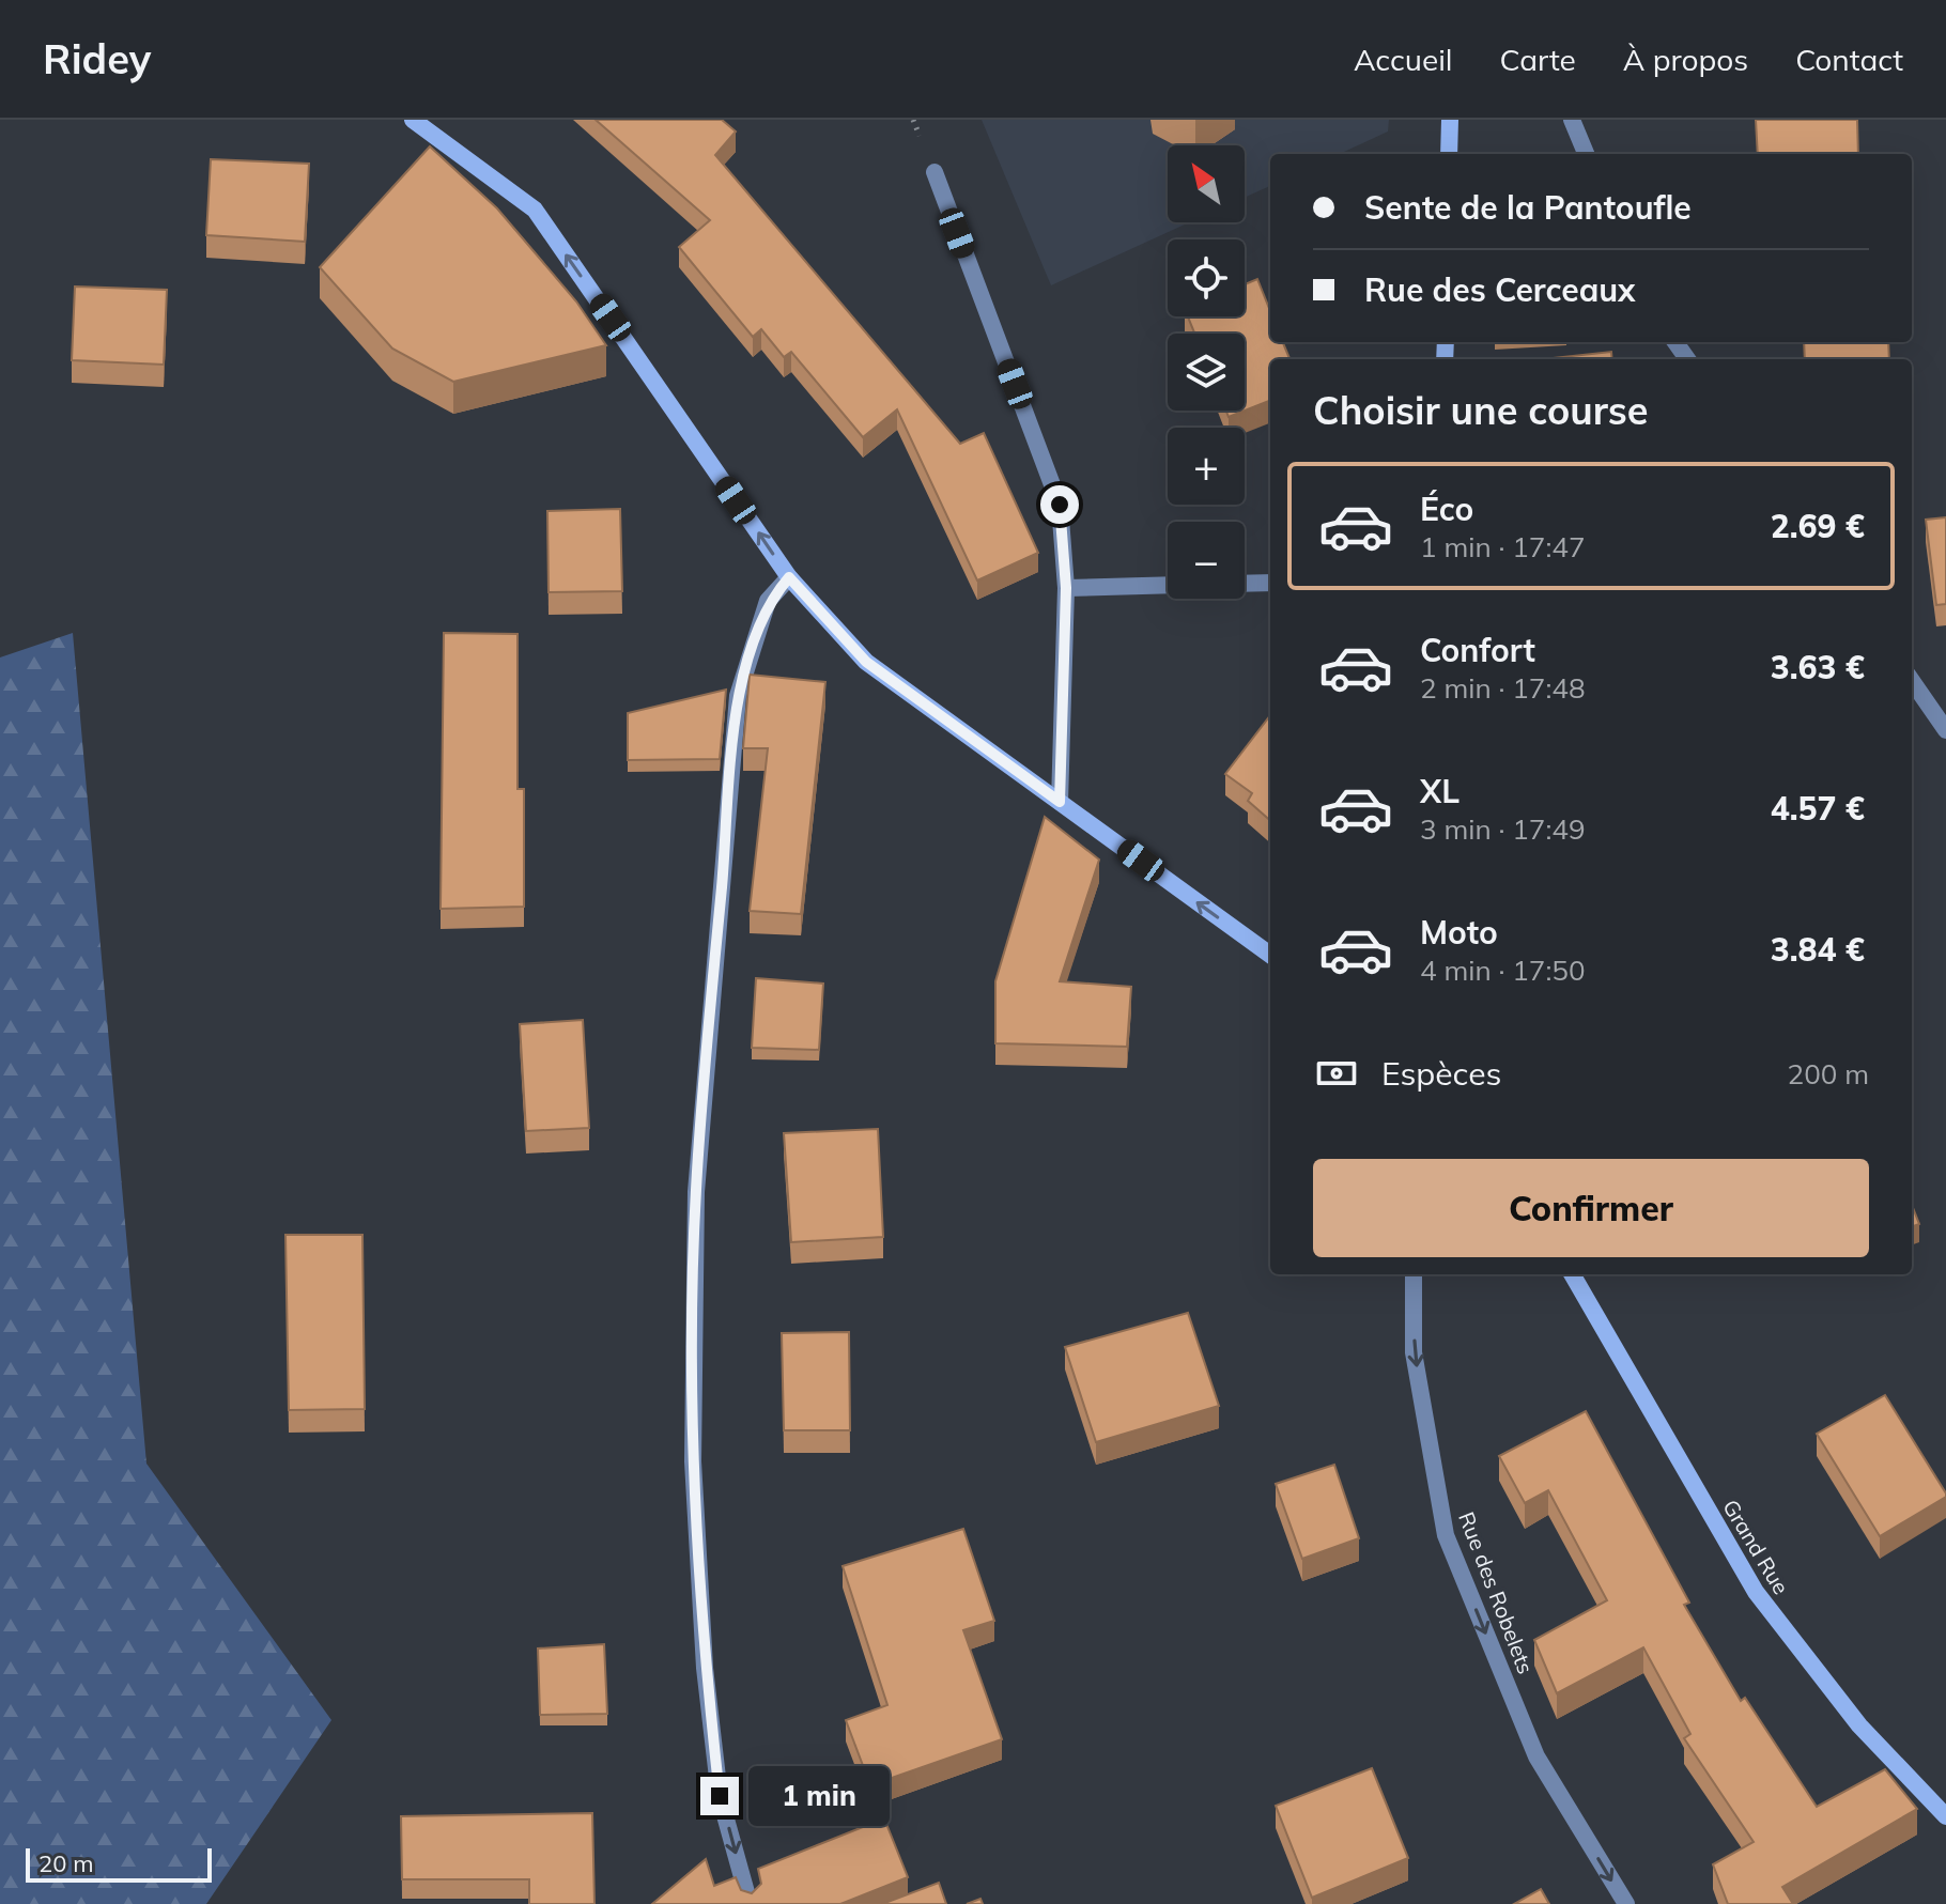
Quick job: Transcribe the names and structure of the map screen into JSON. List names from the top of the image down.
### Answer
{
  "streets": {
    "street": ["Grand Rue", "Rue des Robelets"]
  },
  "one_way": ["Rue des Robelets"],
  "scale_bar": "20 m",
  "north": "top left",
  "page": {
    "header": "Ridey",
    "nav": [
      "Accueil",
      "Carte",
      "À propos",
      "Contact"
    ],
    "map_buttons": ["+", "−"],
    "banner": ["Sente de la Pantoufle", "Rue des Cerceaux"],
    "heading": "Choisir une course",
    "list": [
      {
        "name": "Éco",
        "note": "1 min · 17:47",
        "value": "2.69 €"
      },
      {
        "name": "Confort",
        "note": "2 min · 17:48",
        "value": "3.63 €"
      },
      {
        "name": "XL",
        "note": "3 min · 17:49",
        "value": "4.57 €"
      },
      {
        "name": "Moto",
        "note": "4 min · 17:50",
        "value": "3.84 €"
      }
    ],
    "pay": ["Espèces", "200 m"],
    "buttons": "Confirmer",
    "bubble": "1 min",
    "scale": "20 m"
  }
}
